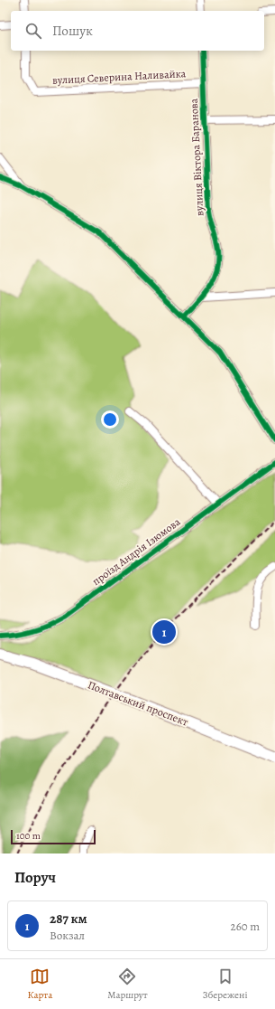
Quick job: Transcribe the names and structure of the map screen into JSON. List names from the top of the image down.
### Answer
{
  "streets": {
    "highway": ["Полтавський проспект"],
    "street": ["вулиця Северина Наливайка", "вулиця Віктора Баранова", "проїзд Андрія Ізюмова"]
  },
  "crossings": [
    ["вулиця Северина Наливайка", "вулиця Віктора Баранова"]
  ],
  "scale_bar": "100 m",
  "page": {
    "search": "Пошук",
    "pins": "1",
    "scale": "100 m",
    "heading": "Поруч",
    "list": [
      {
        "mark": "1",
        "name": "287 км",
        "note": "Вокзал",
        "value": "260 m"
      }
    ],
    "nav": ["Карта", "Маршрут", "Збережені"]
  }
}
